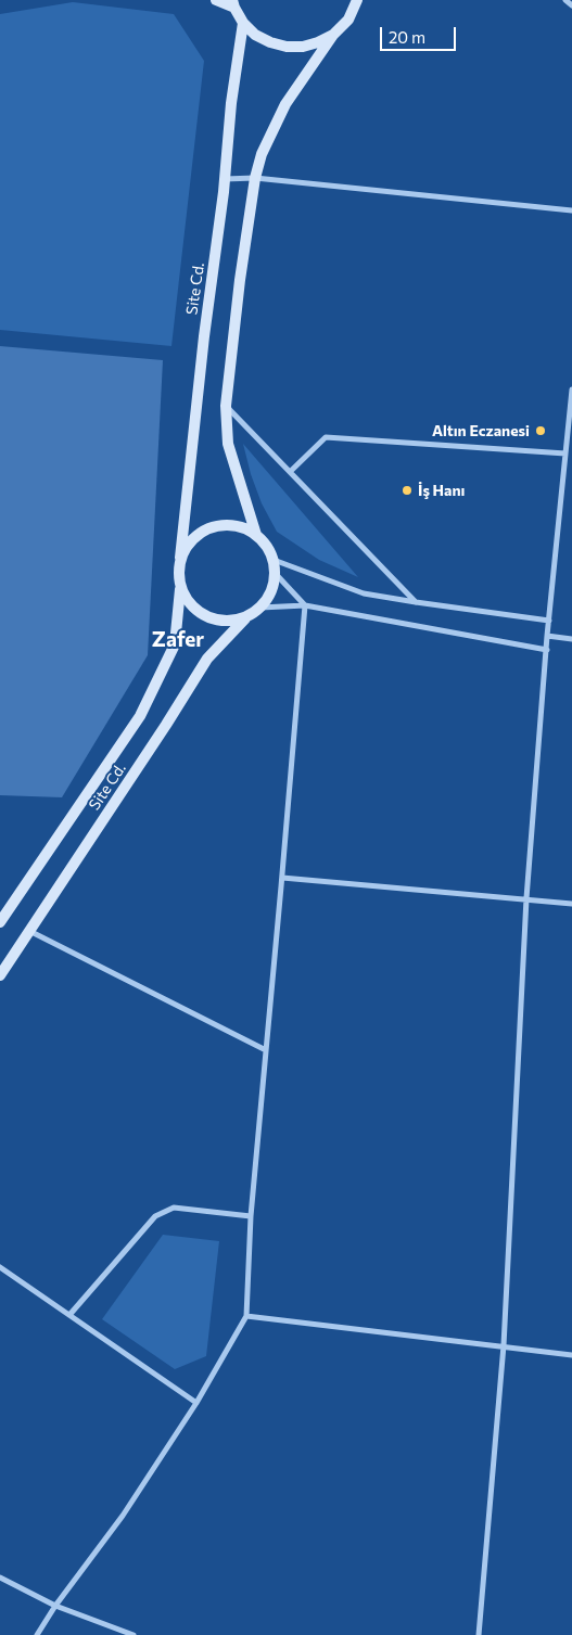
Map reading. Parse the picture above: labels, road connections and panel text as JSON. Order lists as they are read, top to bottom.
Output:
{
  "streets": {
    "main road": ["Site Cd."]
  },
  "districts": ["Zafer"],
  "places": ["Altın Eczanesi", "İş Hanı"],
  "scale_bar": "20 m"
}
